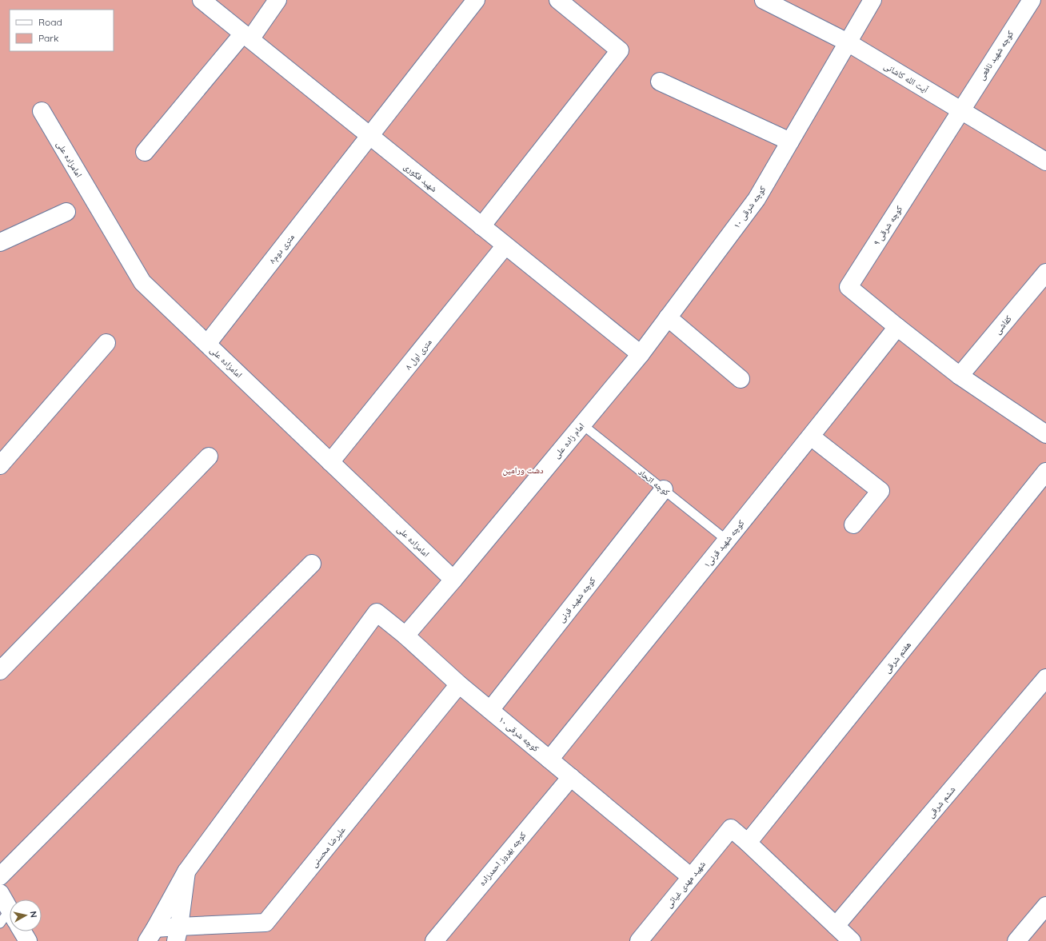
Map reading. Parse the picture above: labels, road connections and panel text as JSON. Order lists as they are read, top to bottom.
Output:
{
  "streets": {
    "street": [
      "کوچه شهید نافعی",
      "آیت الله کاشانی",
      "امامزاده علی",
      "شهید فکوری",
      "کوچه شرقی ۱۰",
      "کوچه شرقی ۹",
      "متری دوم۸",
      "کفاشی",
      "۸ متری اول",
      "امام زاده علی",
      "کوچه شهید قرنی۱",
      "کوچه شهید قرنی",
      "هفتم شرقی",
      "ششم شرقی",
      "علیرضا محسنی",
      "کوچه بهروز احمدزاده",
      "شهید مهدی غیاثی"
    ],
    "lane": ["کوچه اتحاد"]
  },
  "crossings": [
    ["کوچه شهید نافعی", "آیت الله کاشانی"],
    ["کوچه شهید نافعی", "کوچه شرقی ۹"],
    ["آیت الله کاشانی", "کوچه شرقی ۱۰"],
    ["آیت الله کاشانی", "کوچه شرقی ۹"],
    ["امامزاده علی", "متری دوم۸"],
    ["امامزاده علی", "۸ متری اول"],
    ["امامزاده علی", "امام زاده علی"],
    ["شهید فکوری", "کوچه شرقی ۱۰"],
    ["شهید فکوری", "متری دوم۸"],
    ["شهید فکوری", "۸ متری اول"],
    ["شهید فکوری", "امام زاده علی"],
    ["کوچه شرقی ۱۰", "امام زاده علی"],
    ["کوچه شرقی ۱۰", "کوچه شهید قرنی۱"],
    ["کوچه شرقی ۱۰", "کوچه شهید قرنی"],
    ["کوچه شرقی ۱۰", "علیرضا محسنی"],
    ["کوچه شرقی ۱۰", "کوچه بهروز احمدزاده"],
    ["کوچه شرقی ۱۰", "شهید مهدی غیاثی"],
    ["کوچه شرقی ۹", "کوچه شهید قرنی۱"],
    ["امام زاده علی", "کوچه اتحاد"],
    ["کوچه اتحاد", "کوچه شهید قرنی۱"],
    ["کوچه اتحاد", "کوچه شهید قرنی"],
    ["هفتم شرقی", "شهید مهدی غیاثی"]
  ],
  "parks": ["دشت ورامین"],
  "legend": ["Road", "Park"],
  "north": "right"
}
